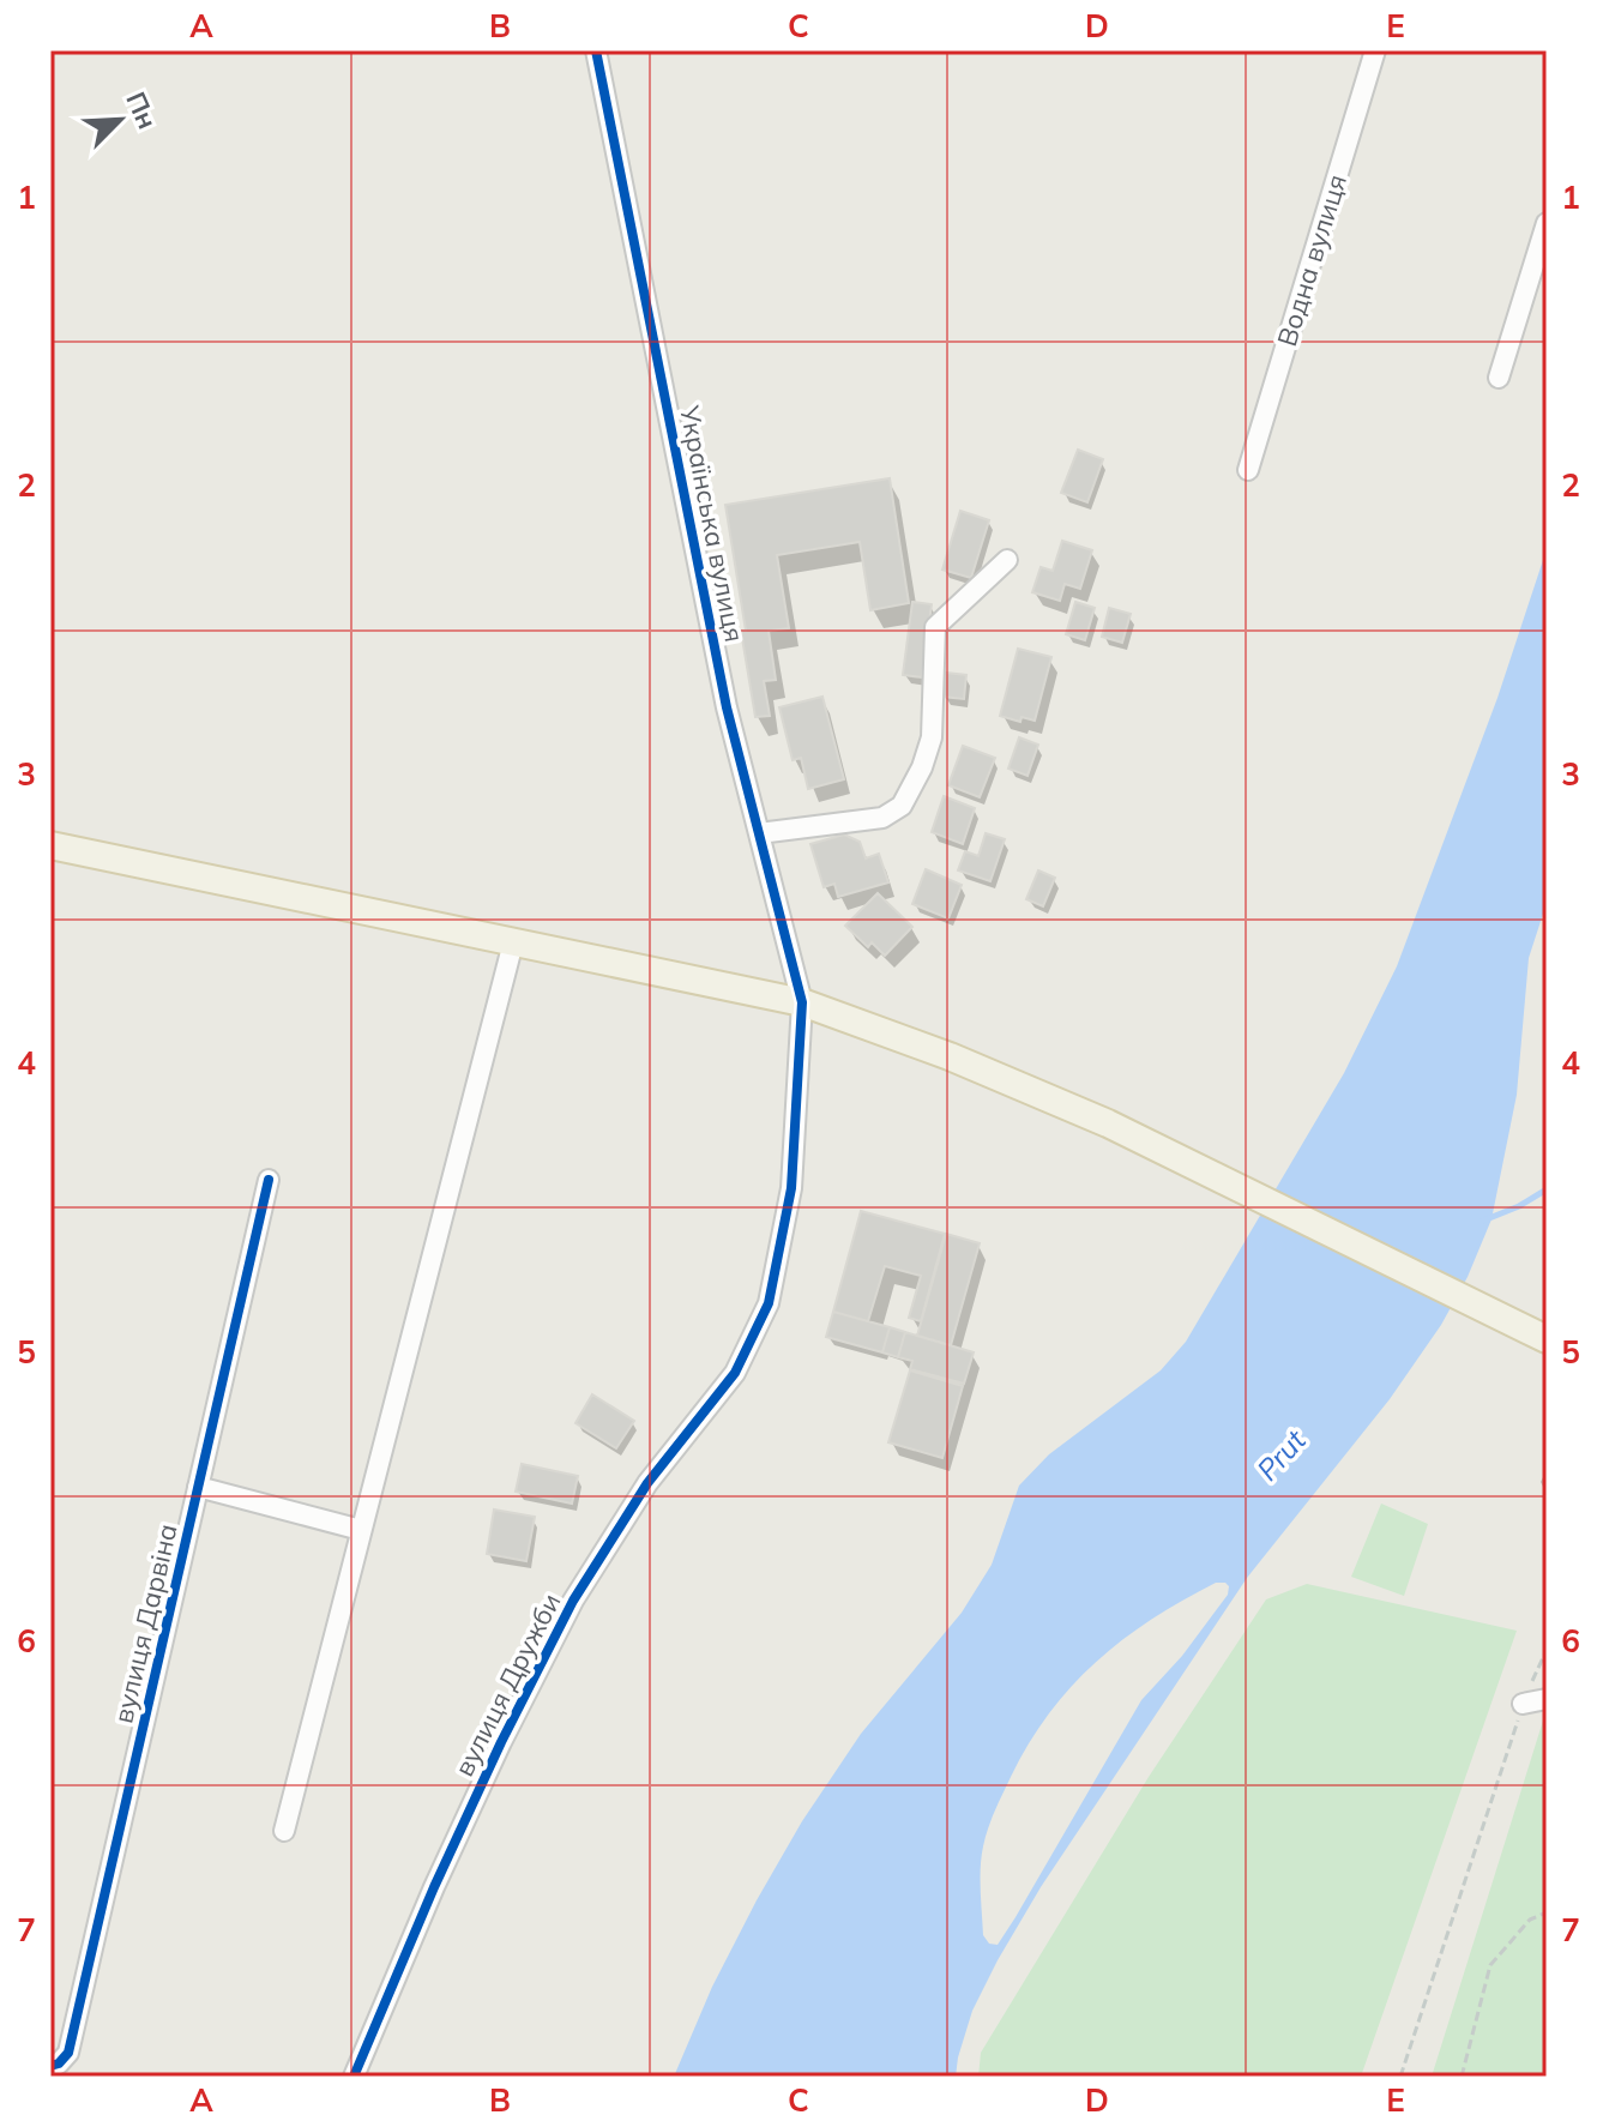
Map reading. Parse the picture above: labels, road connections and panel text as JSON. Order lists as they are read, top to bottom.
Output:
{
  "streets": {
    "street": [
      "Водна вулиця",
      "Українська вулиця",
      "вулиця Дарвіна",
      "вулиця Дружби"
    ]
  },
  "crossings": [
    ["Українська вулиця", "вулиця Дружби"]
  ],
  "water": ["Prut"],
  "north": "top right",
  "grid": {
    "columns": [
      "A",
      "B",
      "C",
      "D",
      "E"
    ],
    "rows": [
      "1",
      "2",
      "3",
      "4",
      "5",
      "6",
      "7"
    ]
  }
}
